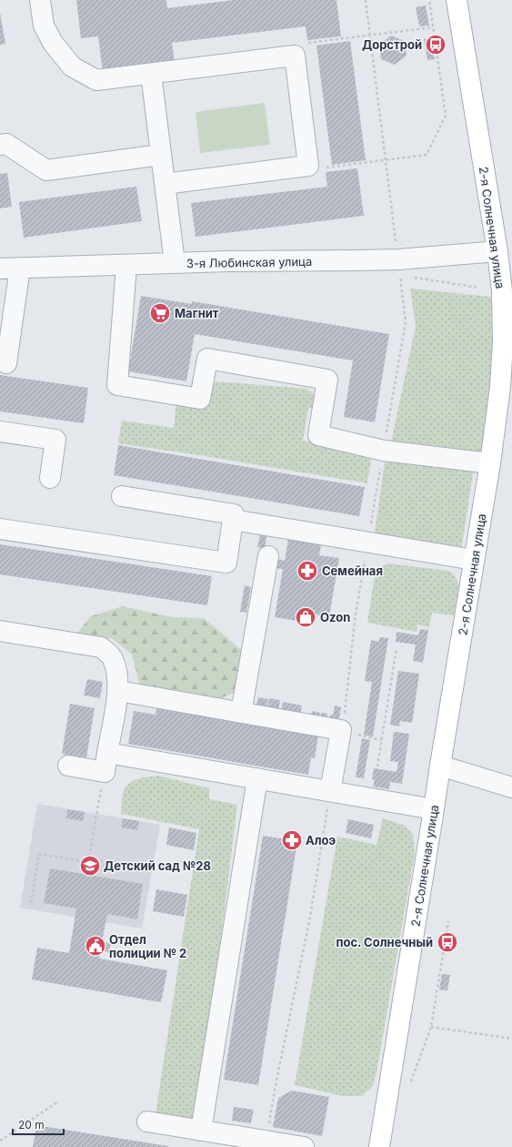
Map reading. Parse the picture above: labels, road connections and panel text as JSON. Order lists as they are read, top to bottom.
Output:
{
  "streets": {
    "main road": ["2-я Солнечная улица"],
    "street": ["3-я Любинская улица"]
  },
  "crossings": [
    ["2-я Солнечная улица", "3-я Любинская улица"]
  ],
  "places": {
    "bus stop": ["Дорстрой", "пос. Солнечный"],
    "supermarket": ["Магнит"],
    "pharmacy": ["Семейная", "Алоэ"],
    "shop": ["Ozon"],
    "school or university": ["Детский сад №28"],
    "public building": ["Отдел полиции № 2"]
  },
  "scale_bar": "20 m"
}
